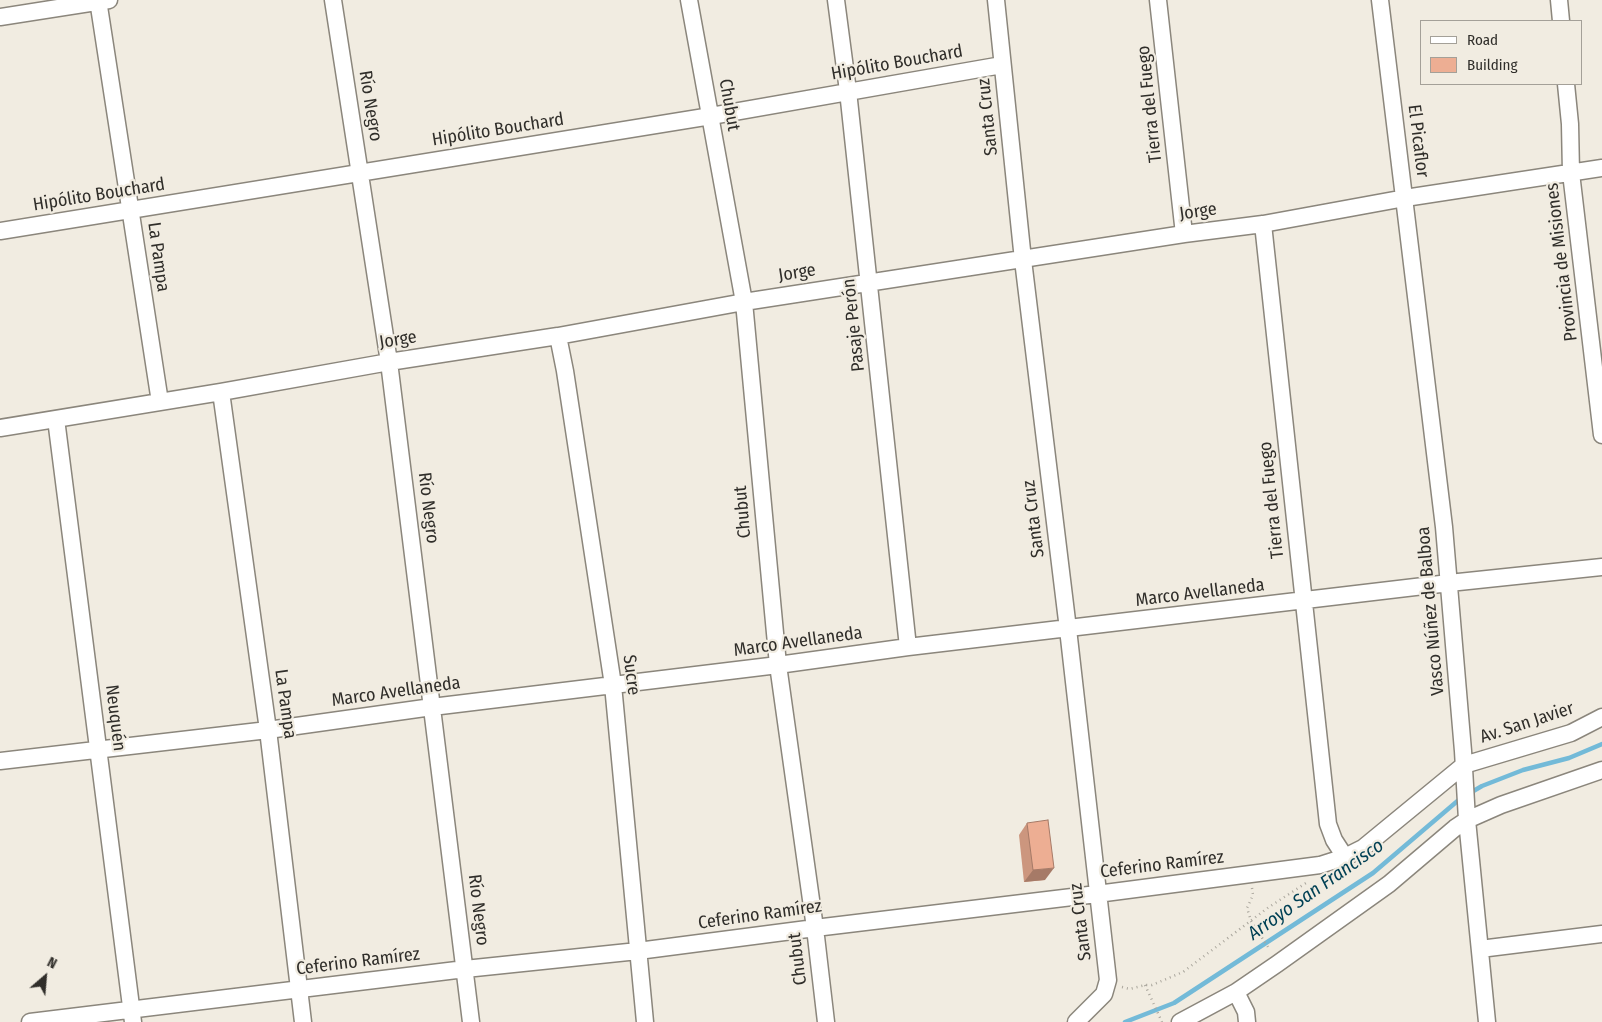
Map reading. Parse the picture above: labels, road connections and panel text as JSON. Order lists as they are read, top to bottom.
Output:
{
  "streets": {
    "street": [
      "Hipólito Bouchard",
      "Tierra del Fuego",
      "Chubut",
      "Río Negro",
      "Santa Cruz",
      "El Picaflor",
      "Jorge",
      "La Pampa",
      "Provincia de Misiones",
      "Pasaje Perón",
      "Marco Avellaneda",
      "Vasco Núñez de Balboa",
      "Sucre",
      "Neuquén",
      "Av. San Javier",
      "Ceferino Ramírez"
    ]
  },
  "crossings": [
    ["Hipólito Bouchard", "Chubut"],
    ["Hipólito Bouchard", "Río Negro"],
    ["Hipólito Bouchard", "Santa Cruz"],
    ["Hipólito Bouchard", "La Pampa"],
    ["Hipólito Bouchard", "Pasaje Perón"],
    ["Tierra del Fuego", "Jorge"],
    ["Tierra del Fuego", "Marco Avellaneda"],
    ["Tierra del Fuego", "Ceferino Ramírez"],
    ["Chubut", "Jorge"],
    ["Chubut", "Marco Avellaneda"],
    ["Chubut", "Ceferino Ramírez"],
    ["Río Negro", "Jorge"],
    ["Río Negro", "Marco Avellaneda"],
    ["Río Negro", "Ceferino Ramírez"],
    ["Santa Cruz", "Jorge"],
    ["Santa Cruz", "Marco Avellaneda"],
    ["Santa Cruz", "Ceferino Ramírez"],
    ["El Picaflor", "Jorge"],
    ["El Picaflor", "Vasco Núñez de Balboa"],
    ["Jorge", "La Pampa"],
    ["Jorge", "Provincia de Misiones"],
    ["Jorge", "Pasaje Perón"],
    ["Jorge", "Vasco Núñez de Balboa"],
    ["Jorge", "Sucre"],
    ["Jorge", "Neuquén"],
    ["La Pampa", "Marco Avellaneda"],
    ["La Pampa", "Ceferino Ramírez"],
    ["Pasaje Perón", "Marco Avellaneda"],
    ["Marco Avellaneda", "Vasco Núñez de Balboa"],
    ["Marco Avellaneda", "Sucre"],
    ["Marco Avellaneda", "Neuquén"],
    ["Vasco Núñez de Balboa", "Av. San Javier"],
    ["Vasco Núñez de Balboa", "Ceferino Ramírez"],
    ["Sucre", "Ceferino Ramírez"],
    ["Neuquén", "Ceferino Ramírez"],
    ["Av. San Javier", "Ceferino Ramírez"]
  ],
  "water": ["Arroyo San Francisco"],
  "legend": ["Road", "Building"],
  "north": "top right"
}
